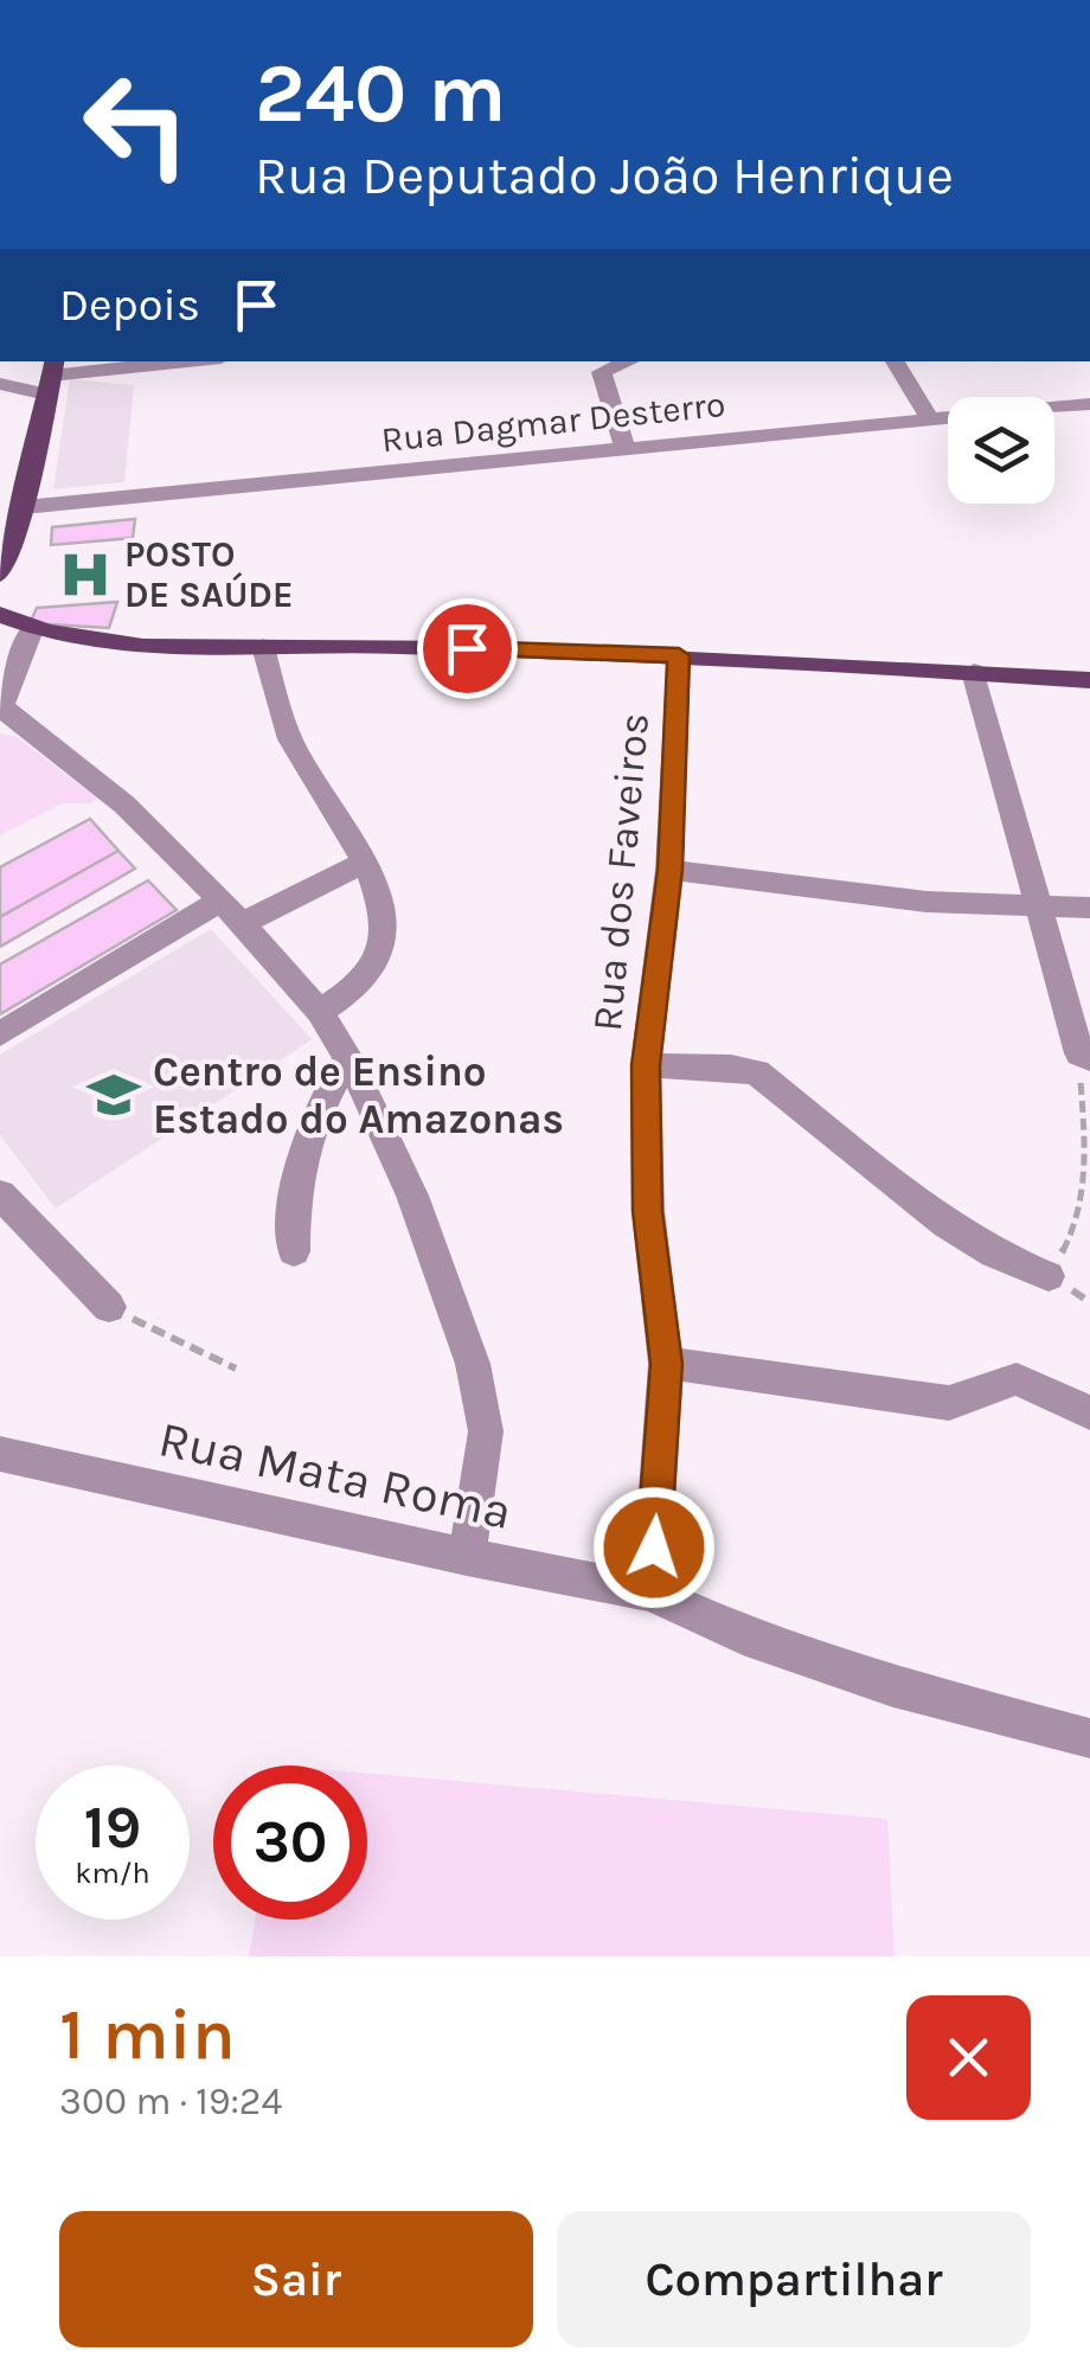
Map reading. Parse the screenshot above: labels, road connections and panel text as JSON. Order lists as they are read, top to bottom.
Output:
{
  "streets": {
    "street": ["Rua Dagmar Desterro", "Rua dos Faveiros", "Rua Mata Roma"]
  },
  "crossings": [
    ["Rua dos Faveiros", "Rua Mata Roma"]
  ],
  "places": {
    "hospital": ["POSTO DE SAÚDE"],
    "school or university": ["Centro de Ensino Estado do Amazonas"]
  },
  "page": {
    "turn": ["240 m", "Rua Deputado João Henrique"],
    "then": "Depois",
    "speed": "19 km/h",
    "limit": "30",
    "heading": ["1 min", "300 m · 19:24"],
    "buttons": ["Sair", "Compartilhar"]
  }
}
